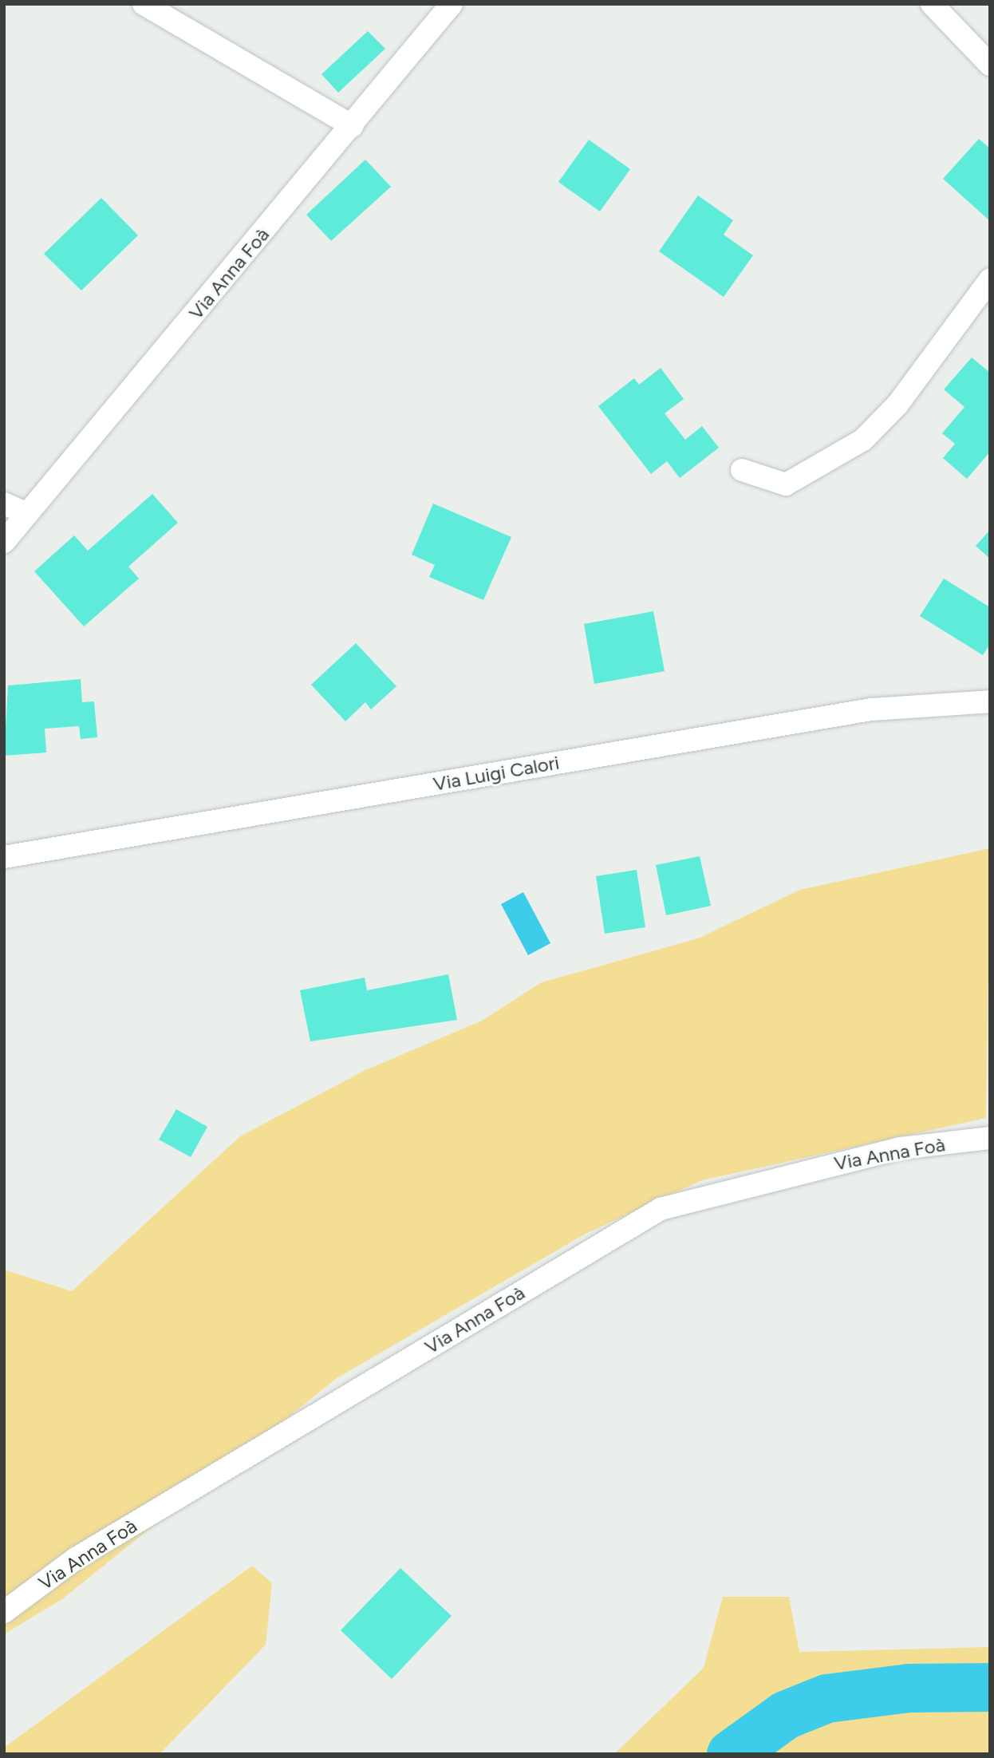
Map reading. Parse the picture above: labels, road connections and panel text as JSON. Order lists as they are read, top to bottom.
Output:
{
  "streets": {
    "street": ["Via Anna Foà", "Via Luigi Calori"]
  }
}
